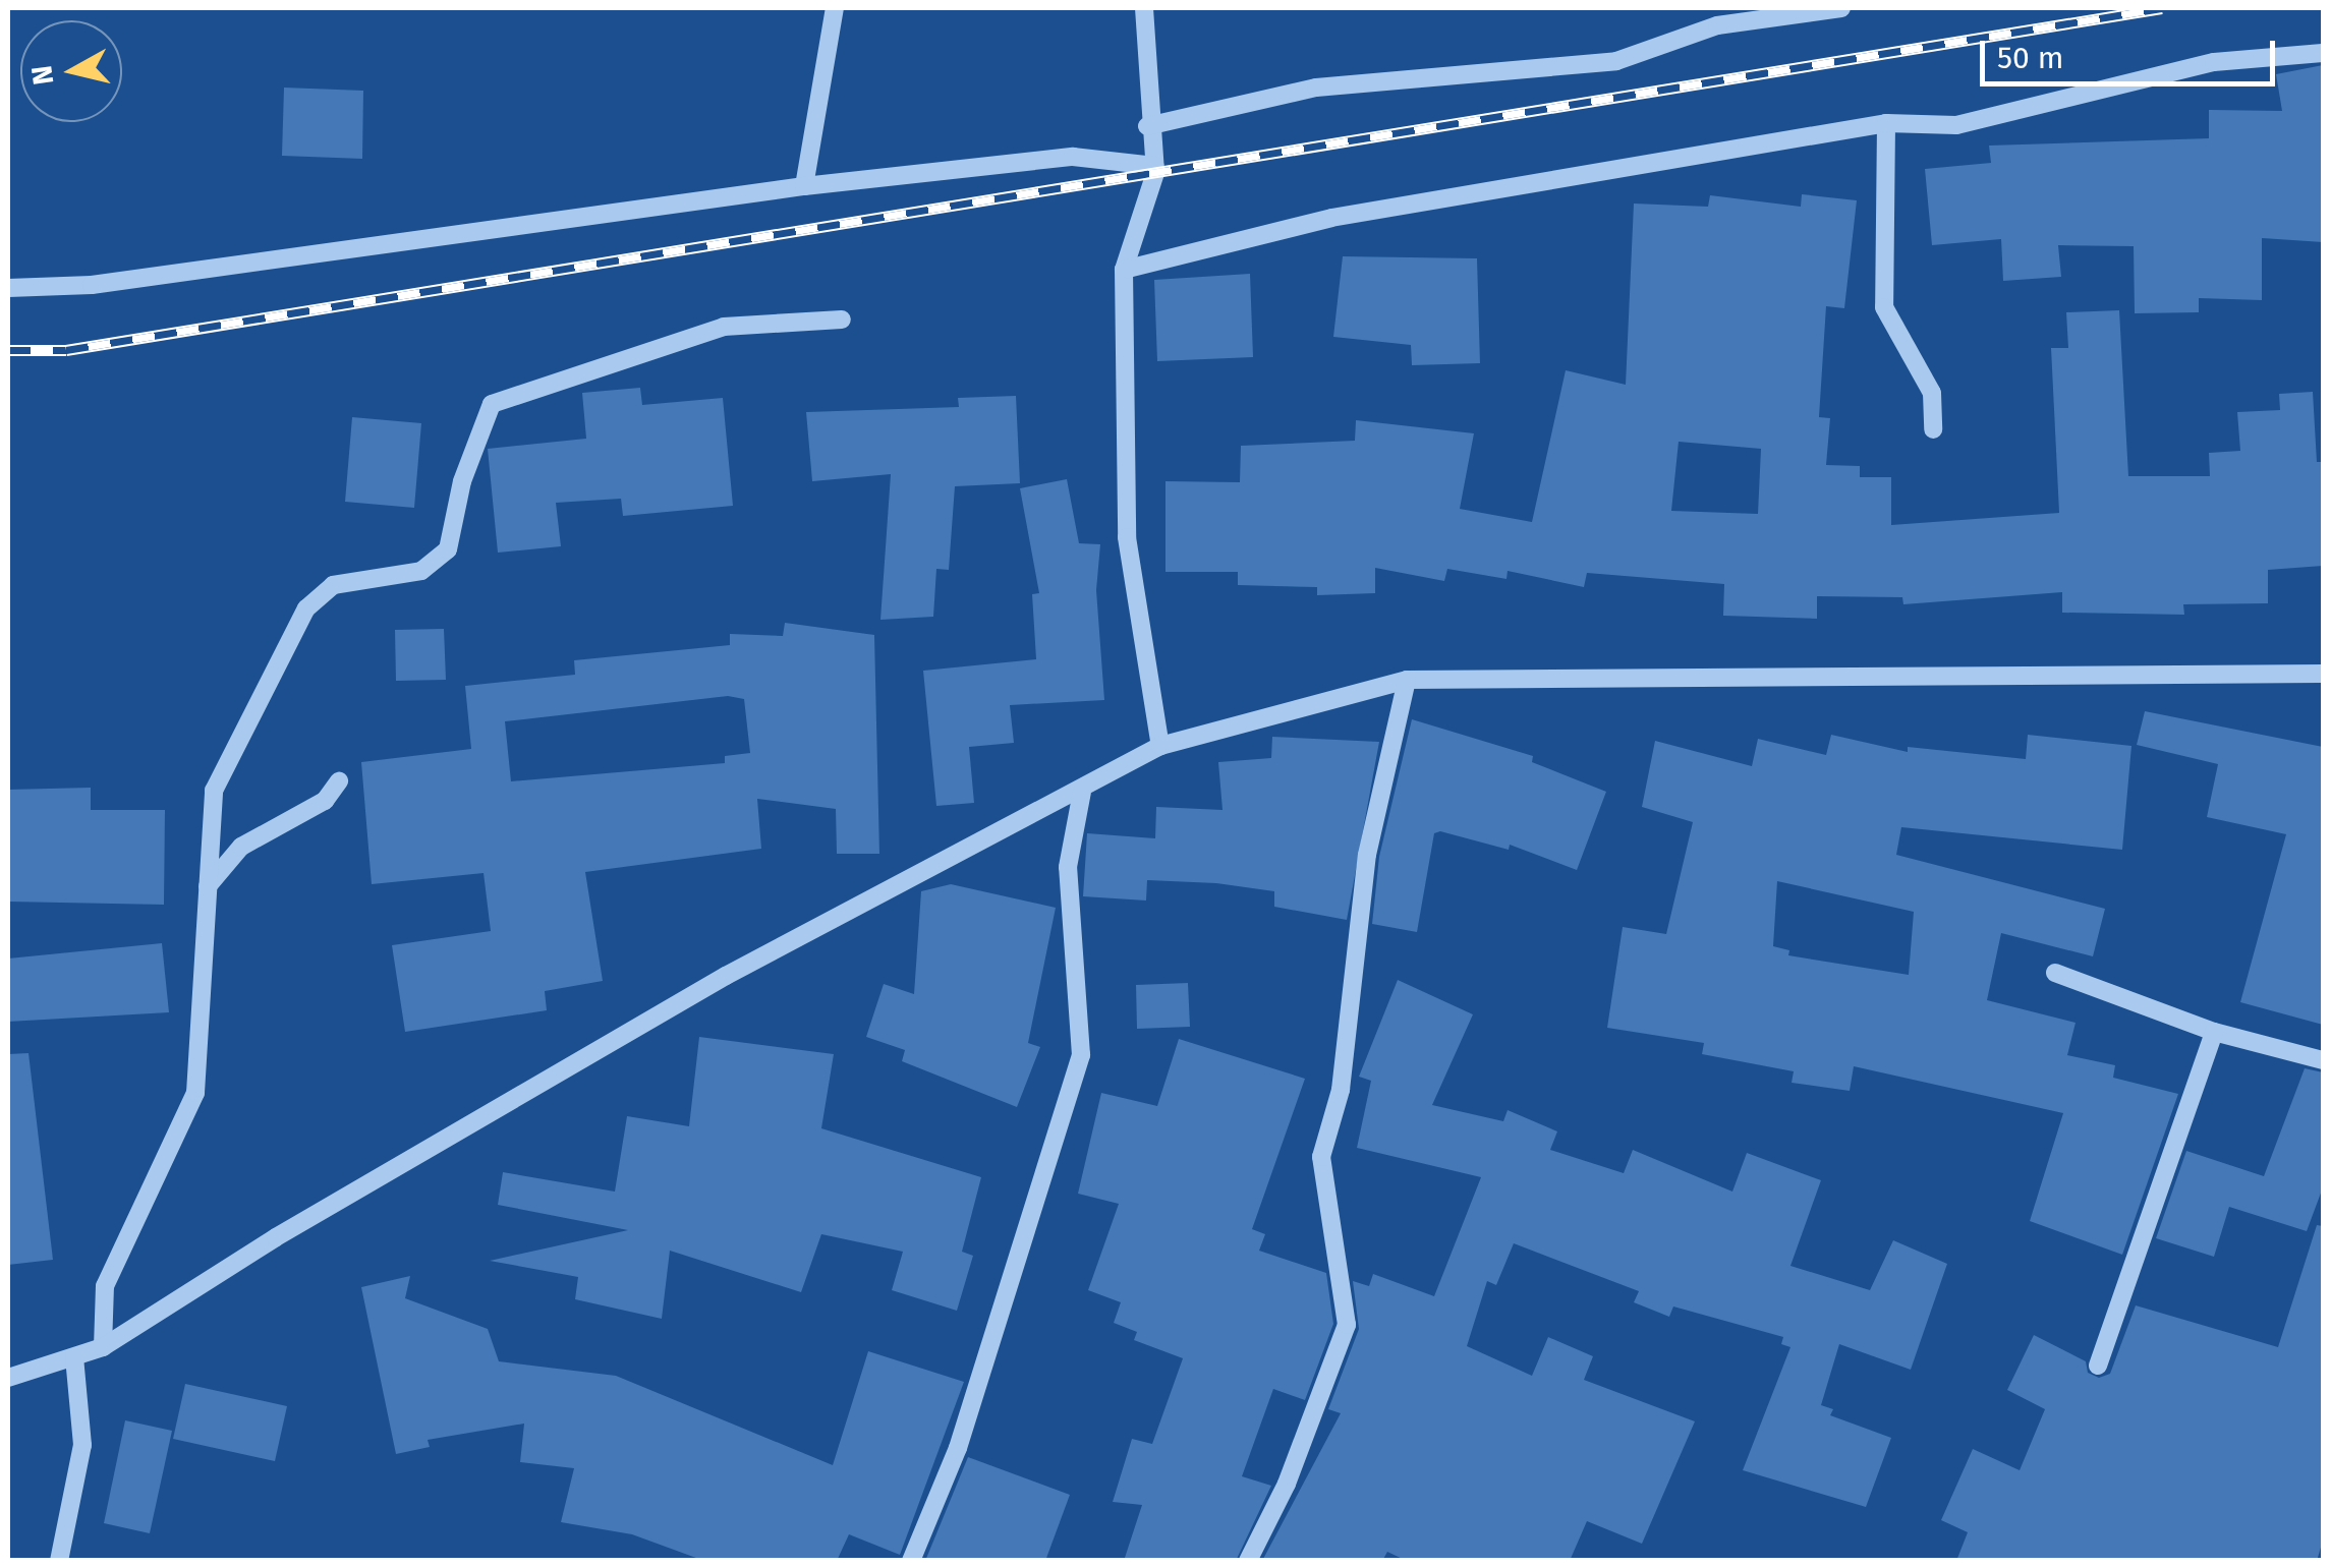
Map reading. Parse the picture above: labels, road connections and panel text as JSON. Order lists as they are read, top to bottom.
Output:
{
  "scale_bar": "50 m",
  "north": "left"
}
